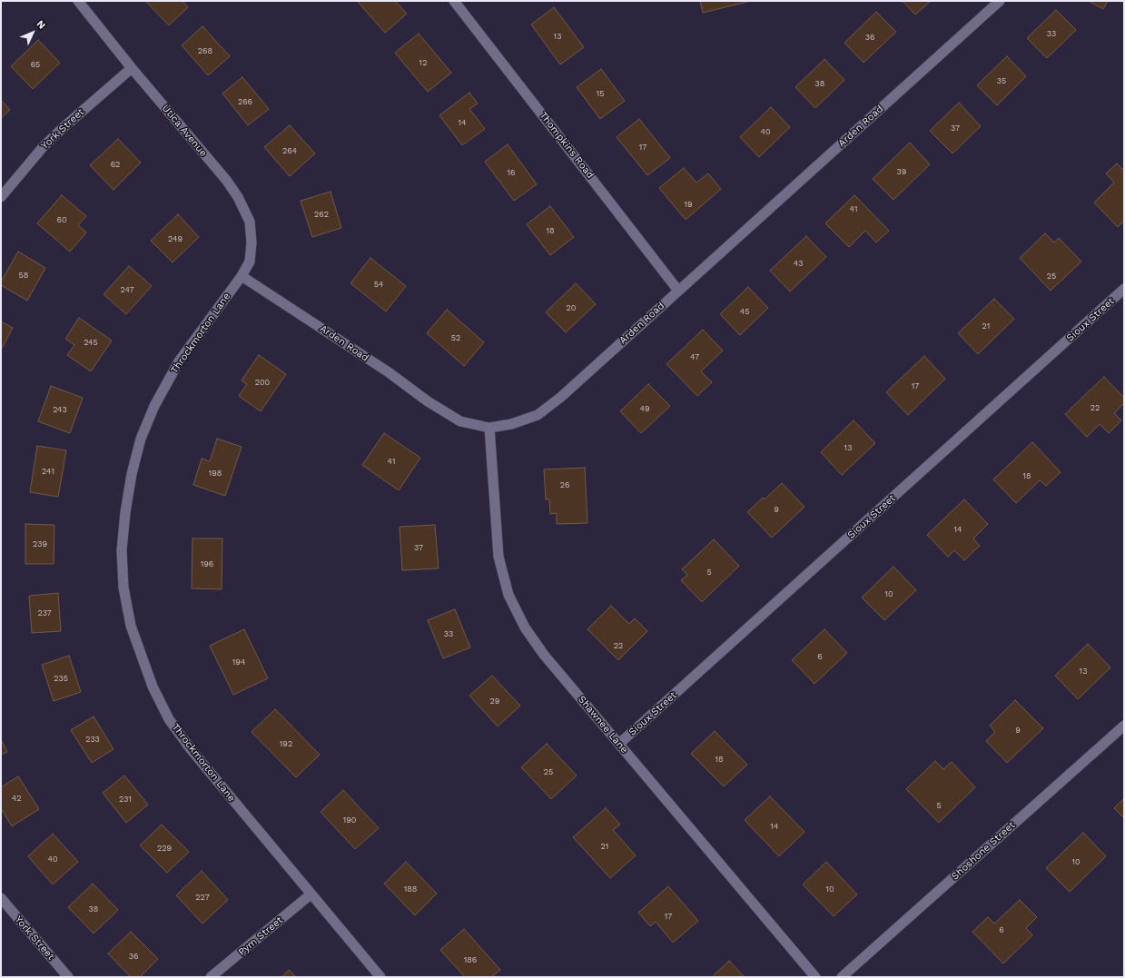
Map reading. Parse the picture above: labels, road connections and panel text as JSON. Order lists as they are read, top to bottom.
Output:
{
  "streets": {
    "street": [
      "Arden Road",
      "York Street",
      "Utica Avenue",
      "Thompkins Road",
      "Sioux Street",
      "Throckmorton Lane",
      "Shawnee Lane",
      "Shoshone Street",
      "Pym Street"
    ]
  },
  "crossings": [
    ["Arden Road", "Utica Avenue"],
    ["Arden Road", "Thompkins Road"],
    ["Arden Road", "Throckmorton Lane"],
    ["Arden Road", "Shawnee Lane"],
    ["York Street", "Utica Avenue"],
    ["Utica Avenue", "Throckmorton Lane"],
    ["Sioux Street", "Shawnee Lane"],
    ["Throckmorton Lane", "Pym Street"]
  ],
  "house_numbers": [
    "33",
    "13",
    "36",
    "268",
    "12",
    "65",
    "35",
    "38",
    "15",
    "266",
    "14",
    "37",
    "40",
    "17",
    "264",
    "62",
    "39",
    "16",
    "19",
    "41",
    "262",
    "60",
    "18",
    "249",
    "43",
    "58",
    "25",
    "54",
    "247",
    "20",
    "45",
    "21",
    "52",
    "245",
    "47",
    "200",
    "17",
    "22",
    "49",
    "243",
    "13",
    "41",
    "241",
    "198",
    "18",
    "26",
    "9",
    "14",
    "239",
    "37",
    "196",
    "5",
    "10",
    "237",
    "33",
    "22",
    "6",
    "194",
    "13",
    "235",
    "29",
    "9",
    "233",
    "192",
    "18",
    "25",
    "42",
    "231",
    "5",
    "190",
    "14",
    "21",
    "229",
    "40",
    "10",
    "188",
    "10",
    "227",
    "38",
    "17",
    "6",
    "36",
    "186"
  ],
  "north": "top right"
}
